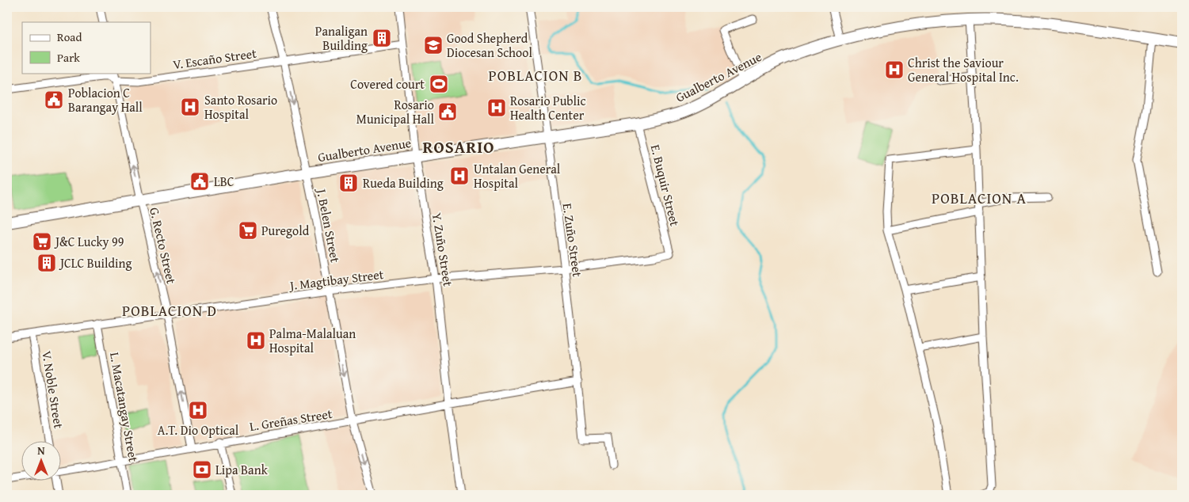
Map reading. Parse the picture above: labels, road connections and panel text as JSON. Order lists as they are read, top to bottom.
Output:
{
  "streets": {
    "main road": ["Gualberto Avenue"],
    "street": [
      "V. Escaño Street",
      "E. Buquir Street",
      "J. Belen Street",
      "E. Zuño Street",
      "G. Recto Street",
      "Y. Zuño Street",
      "J. Magtibay Street",
      "V. Noble Street",
      "L. Macatangay Street",
      "L. Greñas Street"
    ]
  },
  "crossings": [
    ["V. Escaño Street", "J. Belen Street"],
    ["V. Escaño Street", "G. Recto Street"],
    ["V. Escaño Street", "Y. Zuño Street"],
    ["Gualberto Avenue", "E. Buquir Street"],
    ["Gualberto Avenue", "J. Belen Street"],
    ["Gualberto Avenue", "E. Zuño Street"],
    ["Gualberto Avenue", "G. Recto Street"],
    ["Gualberto Avenue", "Y. Zuño Street"],
    ["E. Buquir Street", "J. Magtibay Street"],
    ["J. Belen Street", "J. Magtibay Street"],
    ["J. Belen Street", "L. Greñas Street"],
    ["E. Zuño Street", "J. Magtibay Street"],
    ["E. Zuño Street", "L. Greñas Street"],
    ["G. Recto Street", "J. Magtibay Street"],
    ["G. Recto Street", "L. Greñas Street"],
    ["Y. Zuño Street", "J. Magtibay Street"],
    ["Y. Zuño Street", "L. Greñas Street"],
    ["J. Magtibay Street", "V. Noble Street"],
    ["J. Magtibay Street", "L. Macatangay Street"],
    ["L. Macatangay Street", "L. Greñas Street"]
  ],
  "one_way": ["J. Belen Street", "G. Recto Street"],
  "districts": [
    "POBLACION B",
    "ROSARIO",
    "POBLACION A",
    "POBLACION D"
  ],
  "places": {
    "building": ["Panaligan Building", "Rueda Building", "JCLC Building"],
    "school or university": ["Good Shepherd Diocesan School"],
    "hospital": [
      "Christ the Saviour General Hospital Inc.",
      "Santo Rosario Hospital",
      "Rosario Public Health Center",
      "Untalan General Hospital",
      "Palma-Malaluan Hospital",
      "A.T. Dio Optical"
    ],
    "sports": ["Covered court"],
    "public building": ["Poblacion C Barangay Hall", "Rosario Municipal Hall", "LBC"],
    "supermarket": ["Puregold", "J&C Lucky 99"],
    "bank": ["Lipa Bank"]
  },
  "legend": ["Road", "Park"],
  "north": "top"
}
